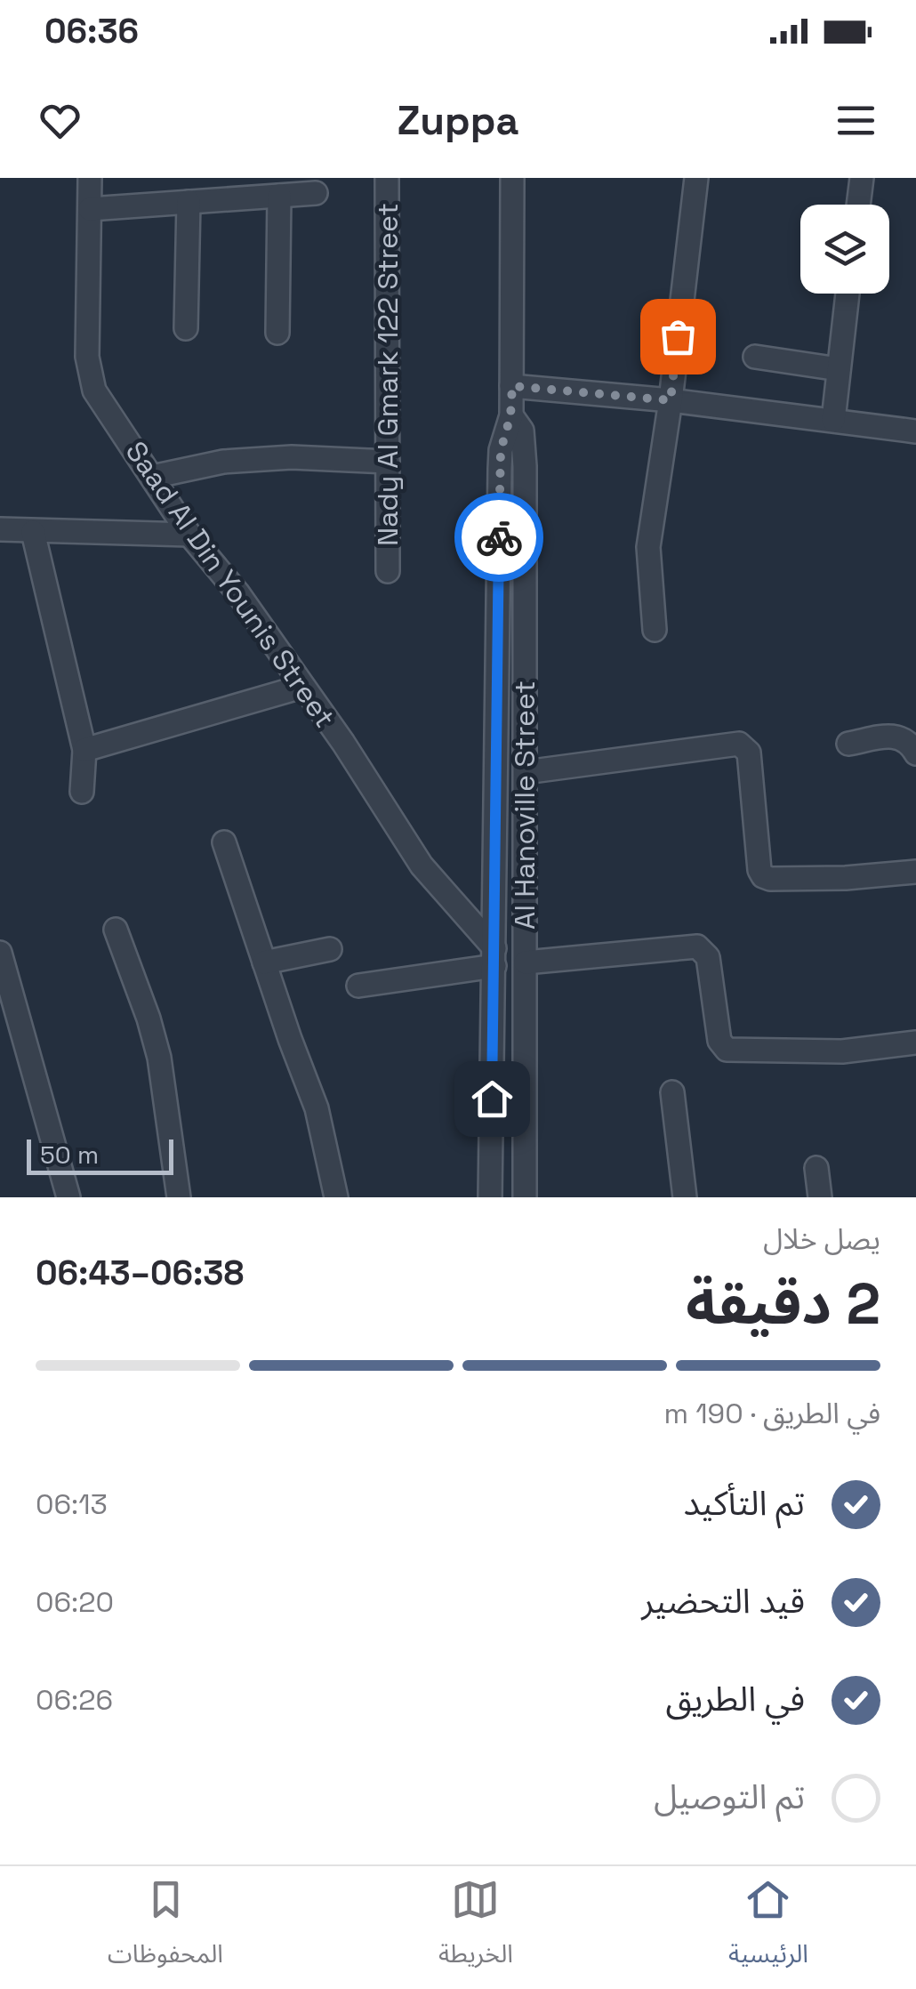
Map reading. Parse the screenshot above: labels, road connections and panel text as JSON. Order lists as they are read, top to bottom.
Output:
{
  "streets": {
    "street": ["Nady Al Gmark 122 Street", "Saad Al Din Younis Street", "Al Hanoville Street"]
  },
  "crossings": [
    ["Saad Al Din Younis Street", "Al Hanoville Street"]
  ],
  "scale_bar": "50 m",
  "page": {
    "status": "06:36",
    "header": "Zuppa",
    "scale": "50 m",
    "heading": ["2 دقيقة", "يصل خلال", "06:38–06:43"],
    "bar": "في الطريق · 190 m",
    "list": [
      ["تم التأكيد", "06:13"],
      ["قيد التحضير", "06:20"],
      ["في الطريق", "06:26"],
      "تم التوصيل"
    ],
    "tabs": ["الرئيسية", "الخريطة", "المحفوظات"]
  }
}
